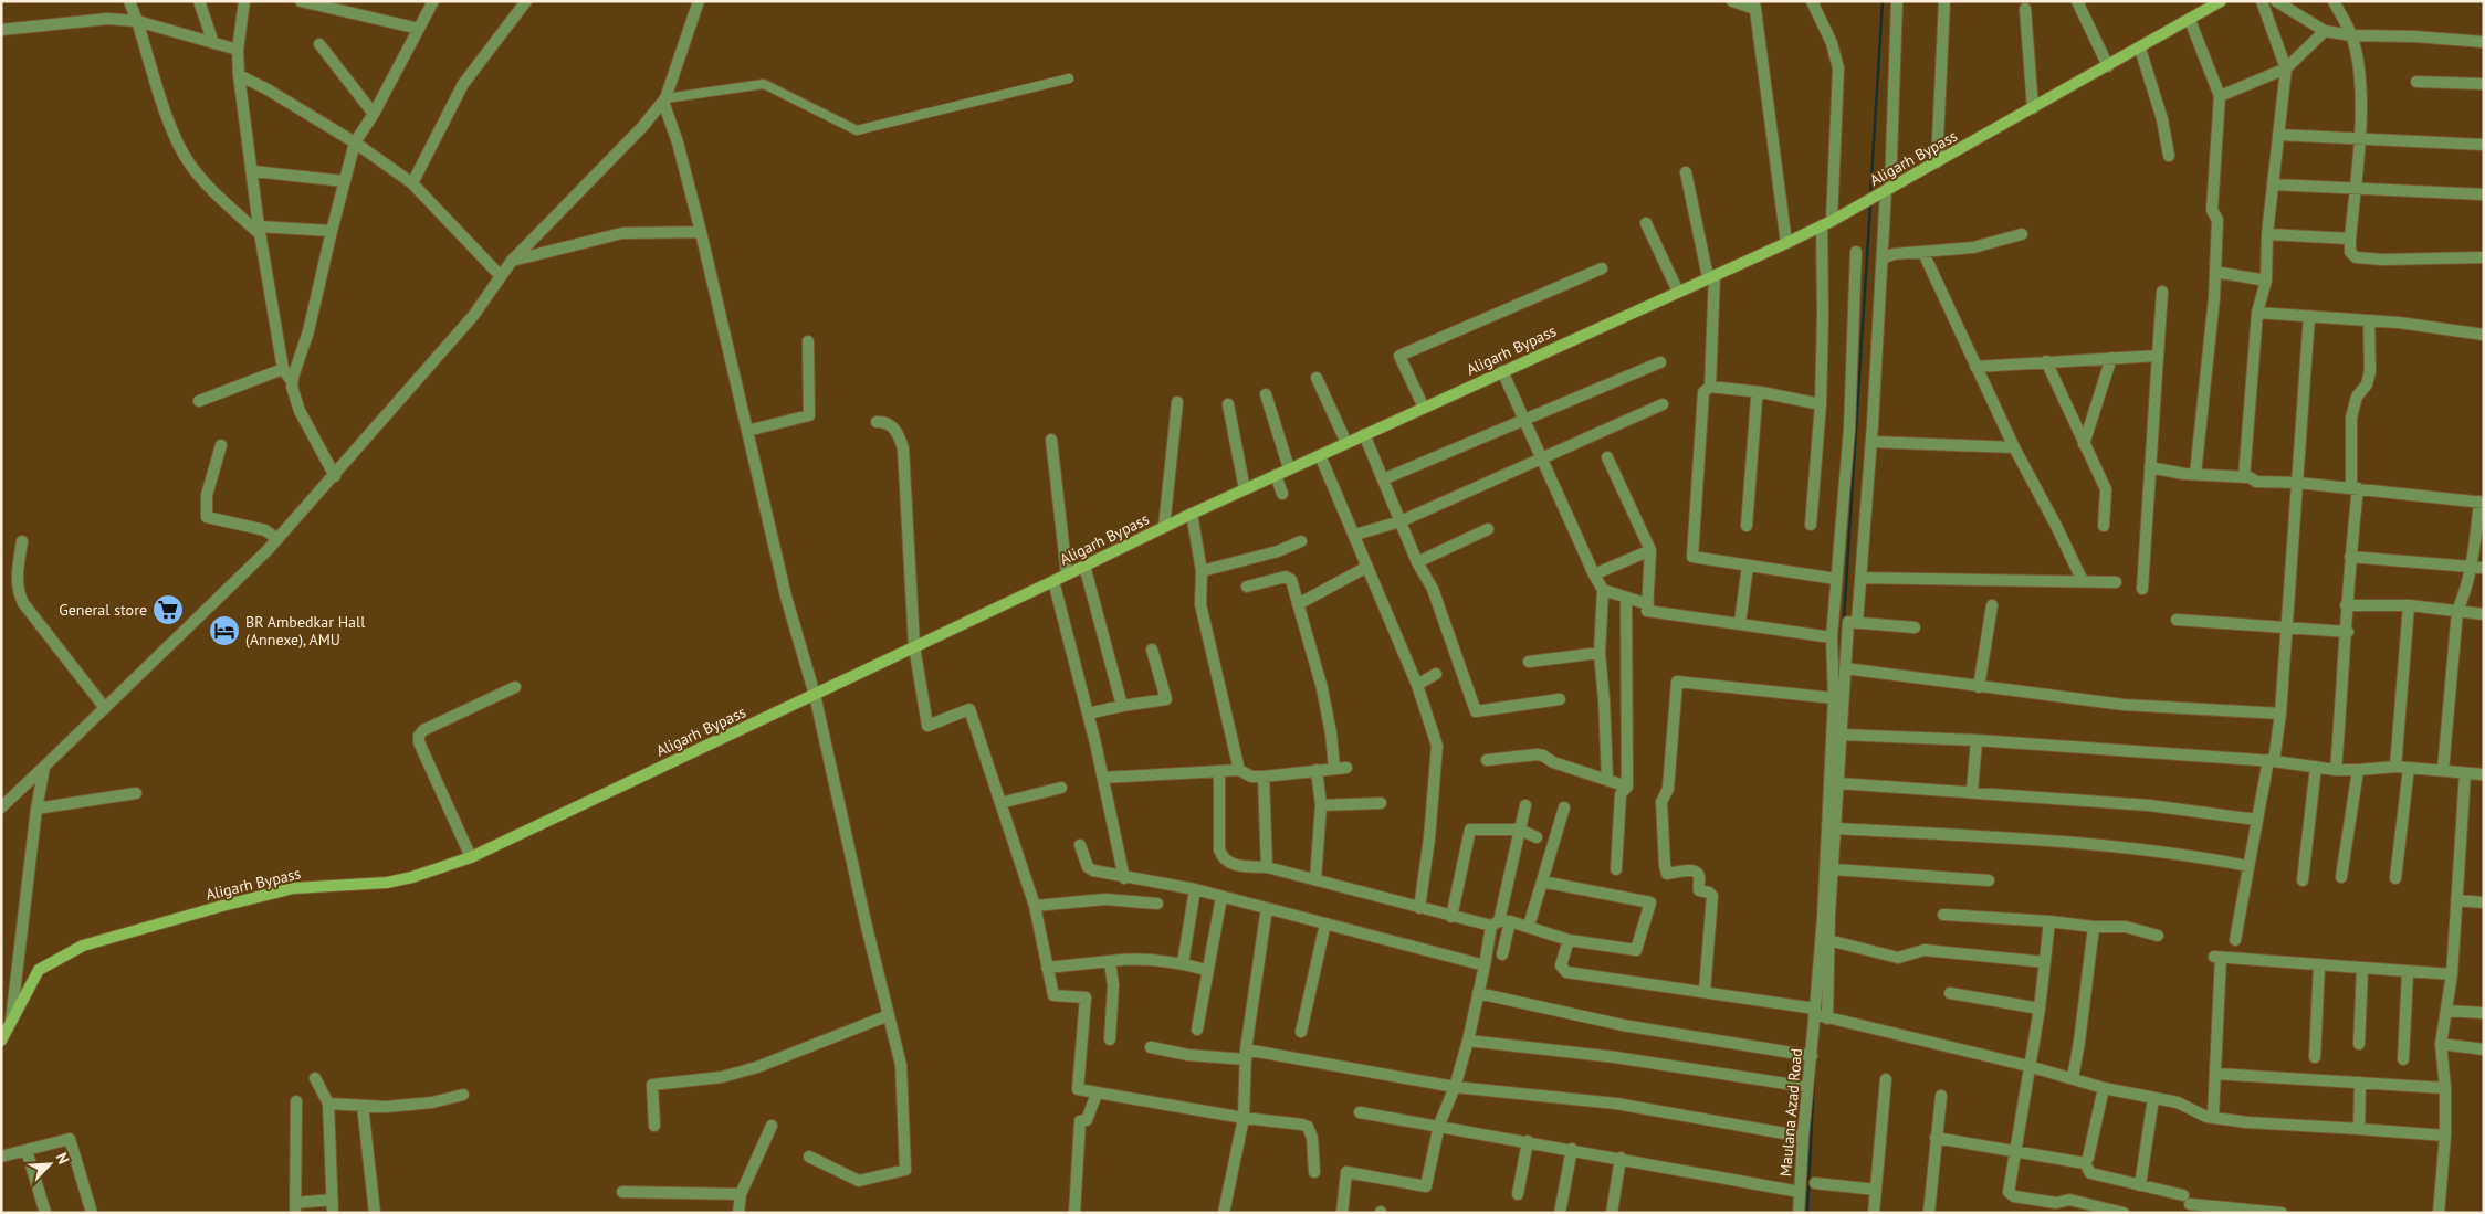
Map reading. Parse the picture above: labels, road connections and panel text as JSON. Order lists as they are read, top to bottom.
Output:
{
  "streets": {
    "main road": ["Aligarh Bypass"],
    "street": ["Maulana Azad Road"]
  },
  "places": {
    "supermarket": ["General store"],
    "hotel": ["BR Ambedkar Hall (Annexe), AMU"]
  },
  "north": "top right"
}
